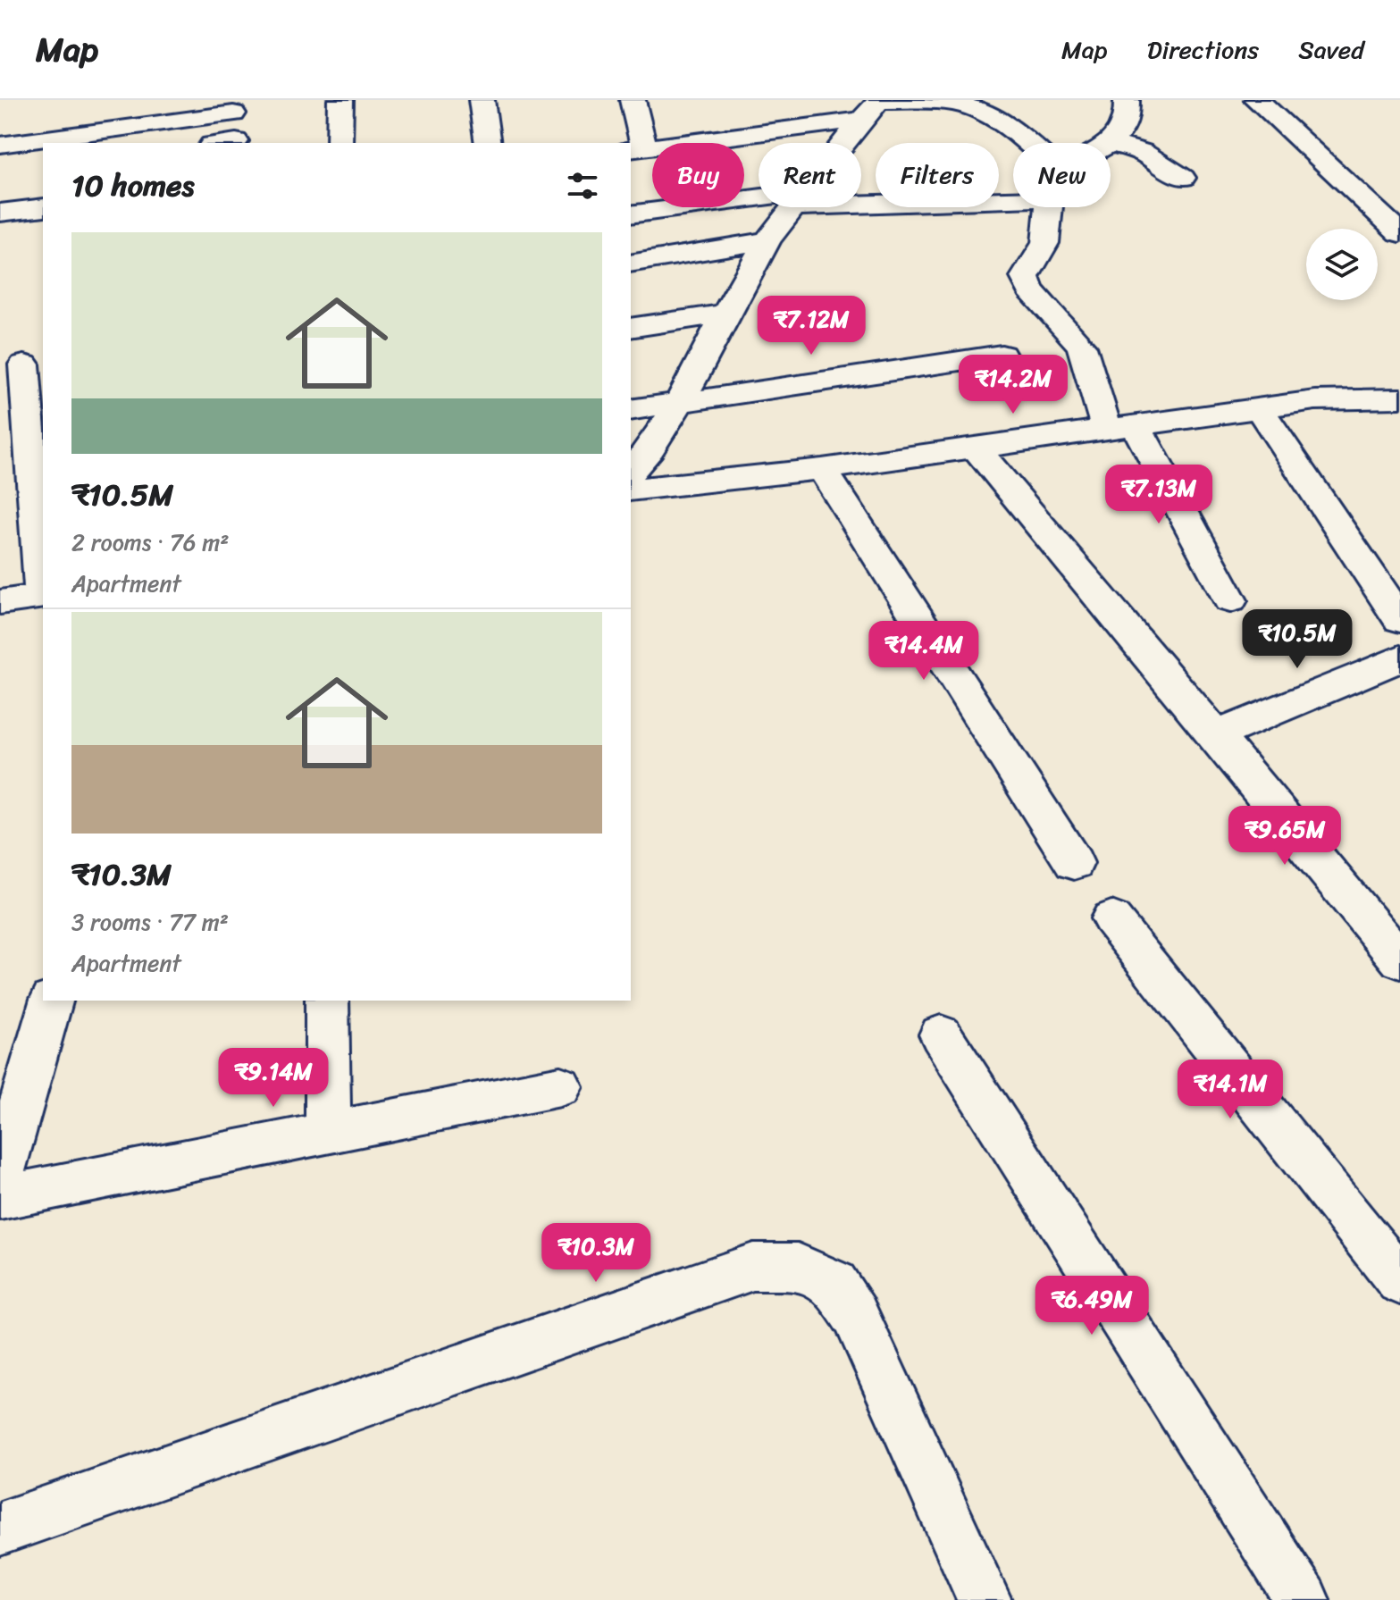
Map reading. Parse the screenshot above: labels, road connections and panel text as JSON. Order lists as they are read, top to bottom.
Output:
{
  "page": {
    "header": "Map",
    "nav": ["Map", "Directions", "Saved"],
    "chip": [
      "Buy",
      "Rent",
      "Filters",
      "New"
    ],
    "heading": "10 homes",
    "list": [
      {
        "name": "₹10.5M",
        "note": "2 rooms · 76 m² · Apartment"
      },
      {
        "name": "₹10.3M",
        "note": "3 rooms · 77 m² · Apartment"
      }
    ],
    "price": [
      "₹7.12M",
      "₹14.2M",
      "₹7.13M",
      "₹10.5M",
      "₹14.4M",
      "₹9.65M",
      "₹9.14M",
      "₹14.1M",
      "₹10.3M",
      "₹6.49M"
    ]
  }
}
